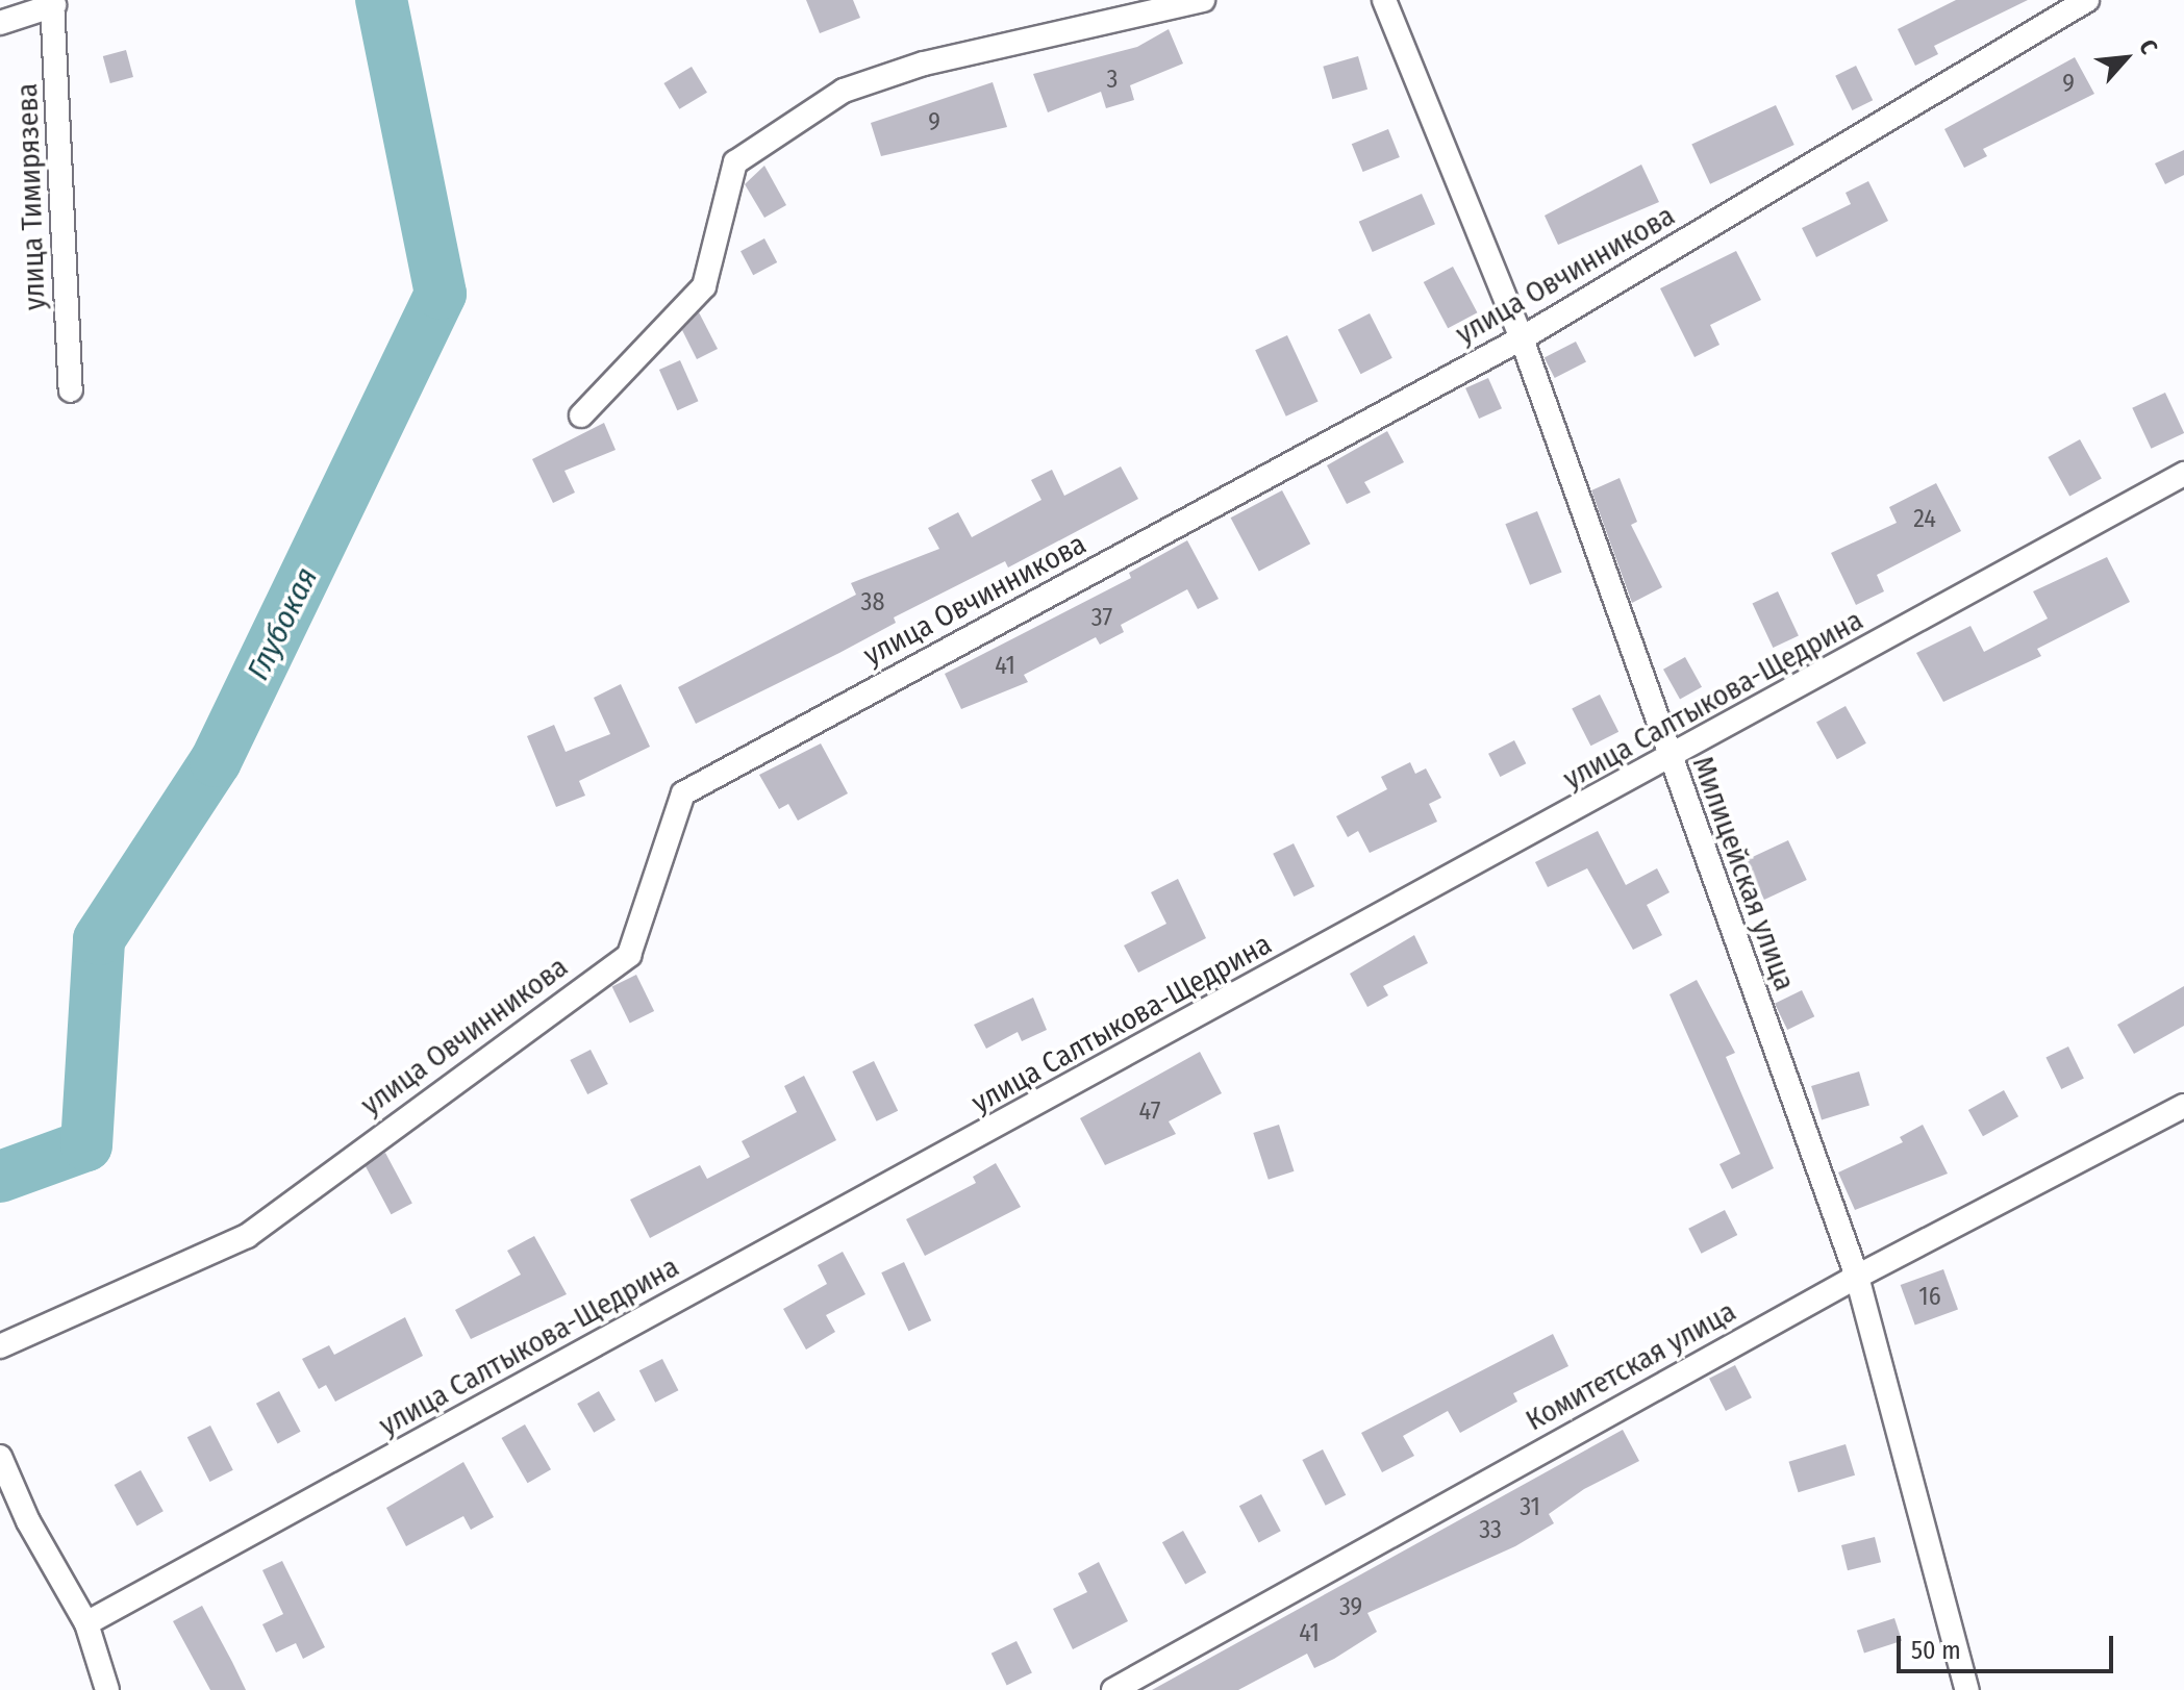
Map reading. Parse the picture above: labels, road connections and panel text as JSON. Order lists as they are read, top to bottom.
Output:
{
  "streets": {
    "street": [
      "улица Тимирязева",
      "улица Овчинникова",
      "улица Салтыкова-Щедрина",
      "Милицейская улица",
      "Комитетская улица"
    ]
  },
  "crossings": [
    ["улица Овчинникова", "Милицейская улица"],
    ["улица Салтыкова-Щедрина", "Милицейская улица"],
    ["Милицейская улица", "Комитетская улица"]
  ],
  "water": ["Глубокая"],
  "house_numbers": [
    "3",
    "9",
    "9",
    "24",
    "38",
    "37",
    "41",
    "47",
    "16",
    "31",
    "33",
    "39",
    "41"
  ],
  "scale_bar": "50 m",
  "north": "top right"
}
